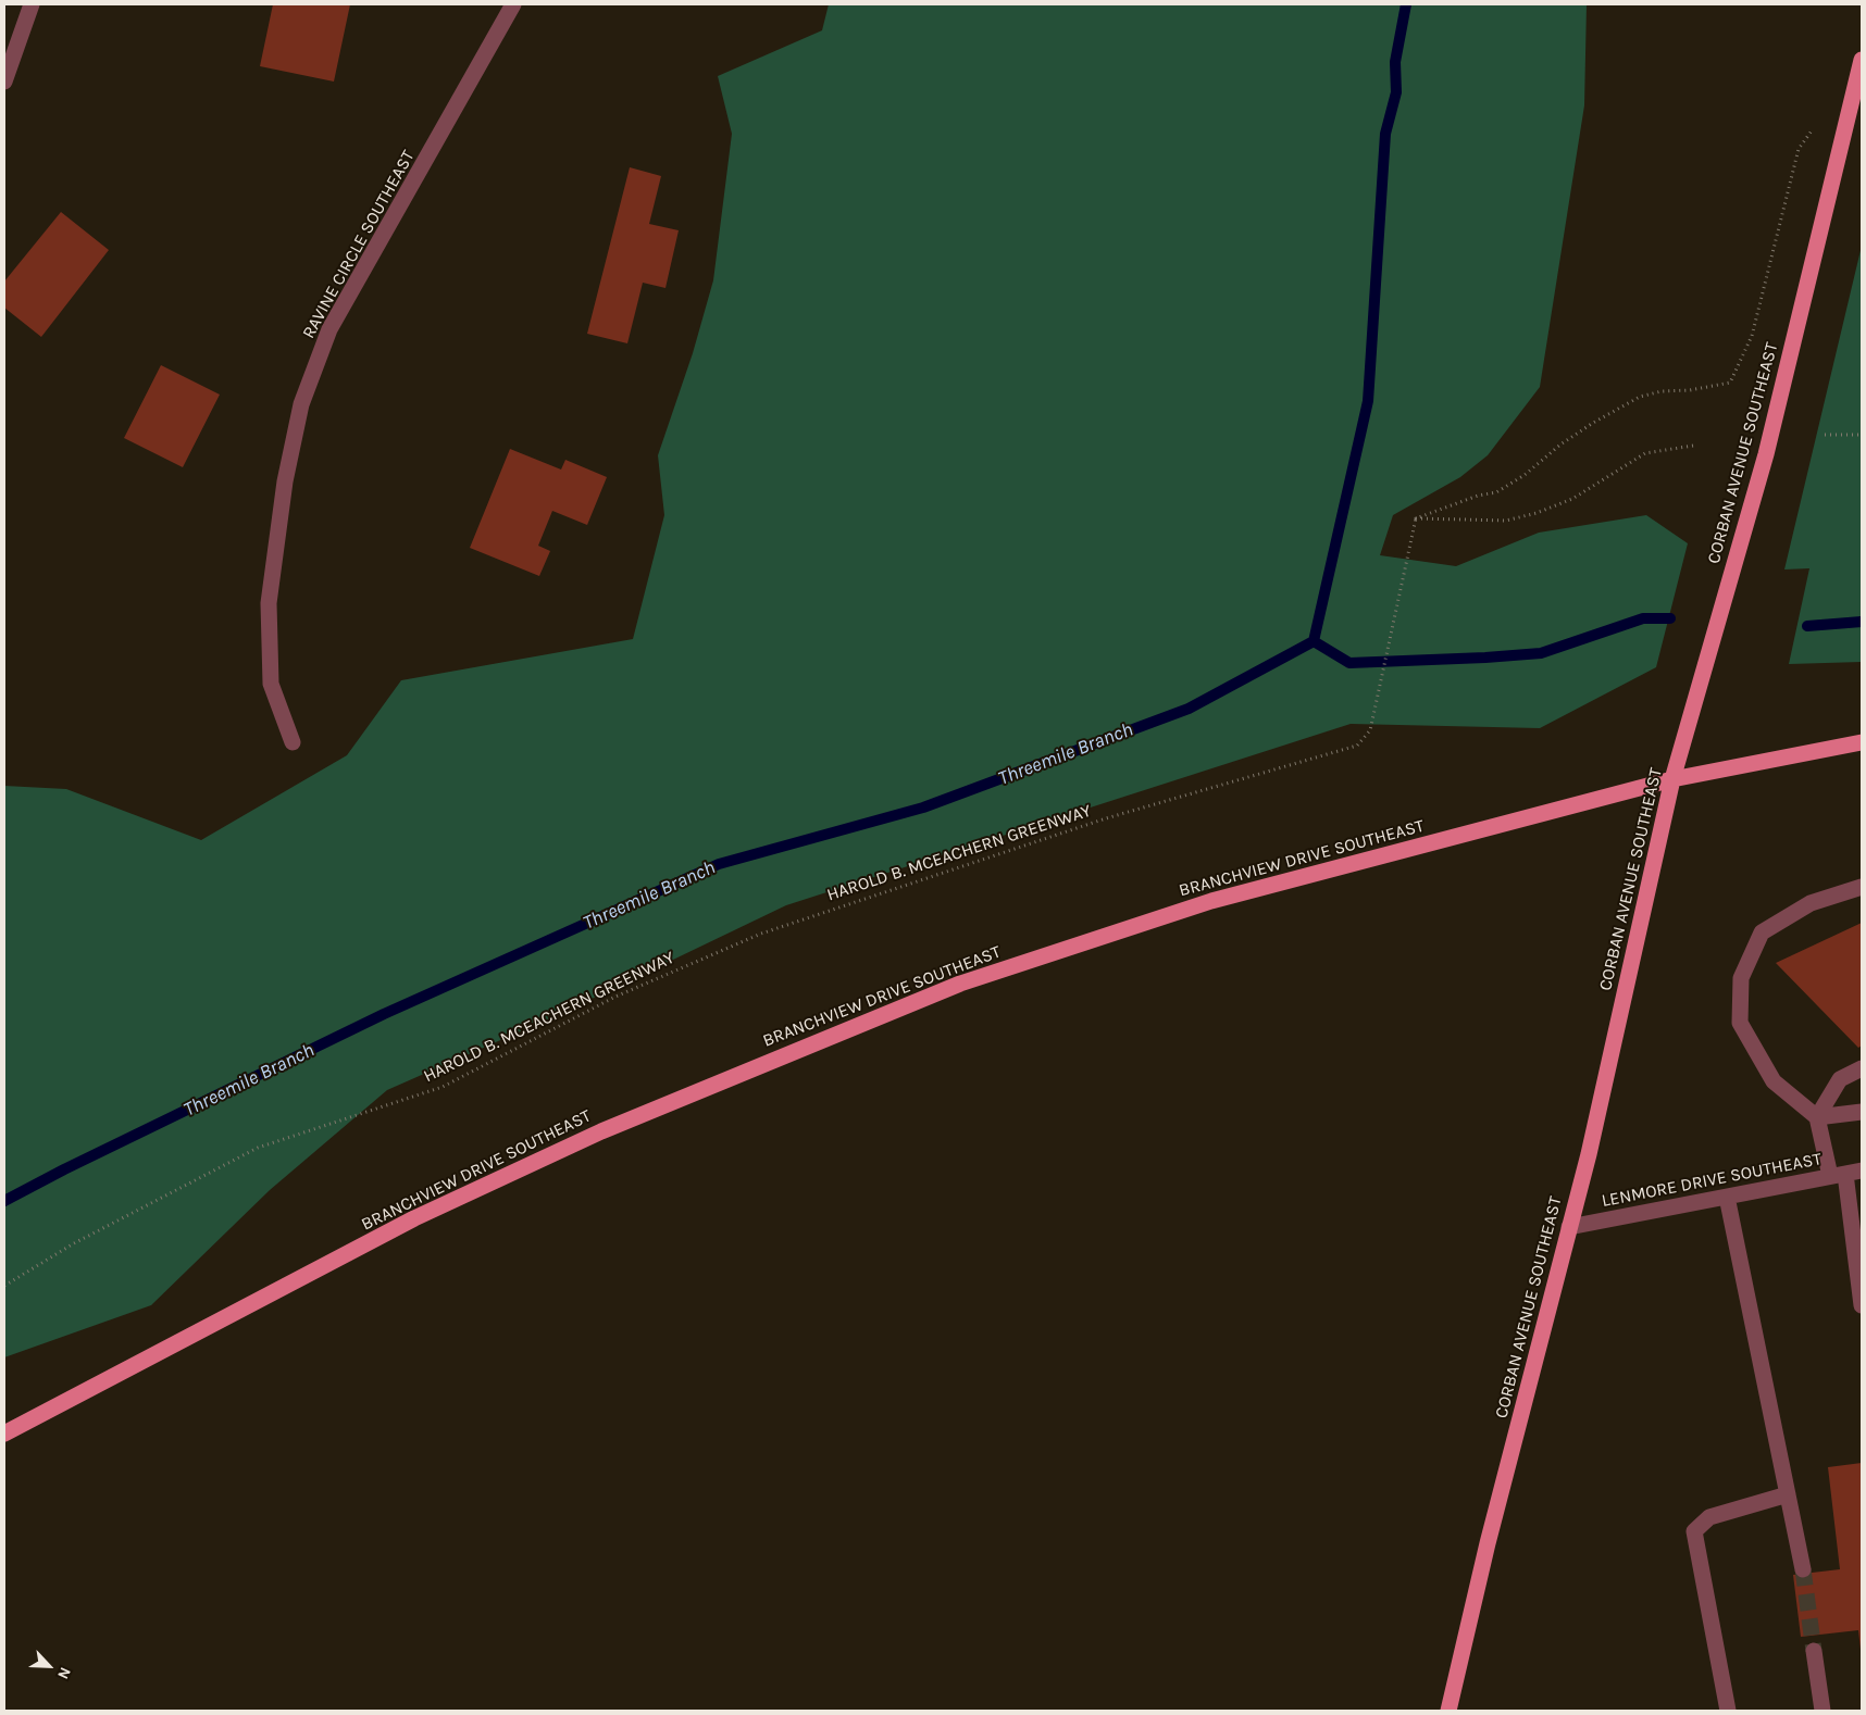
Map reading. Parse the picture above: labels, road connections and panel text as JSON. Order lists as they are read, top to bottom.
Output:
{
  "streets": {
    "main road": ["CORBAN AVENUE SOUTHEAST", "BRANCHVIEW DRIVE SOUTHEAST"],
    "street": ["RAVINE CIRCLE SOUTHEAST", "LENMORE DRIVE SOUTHEAST"],
    "path": ["HAROLD B. MCEACHERN GREENWAY"]
  },
  "crossings": [
    ["CORBAN AVENUE SOUTHEAST", "BRANCHVIEW DRIVE SOUTHEAST"],
    ["CORBAN AVENUE SOUTHEAST", "LENMORE DRIVE SOUTHEAST"]
  ],
  "water": ["Threemile Branch"],
  "north": "bottom right"
}
